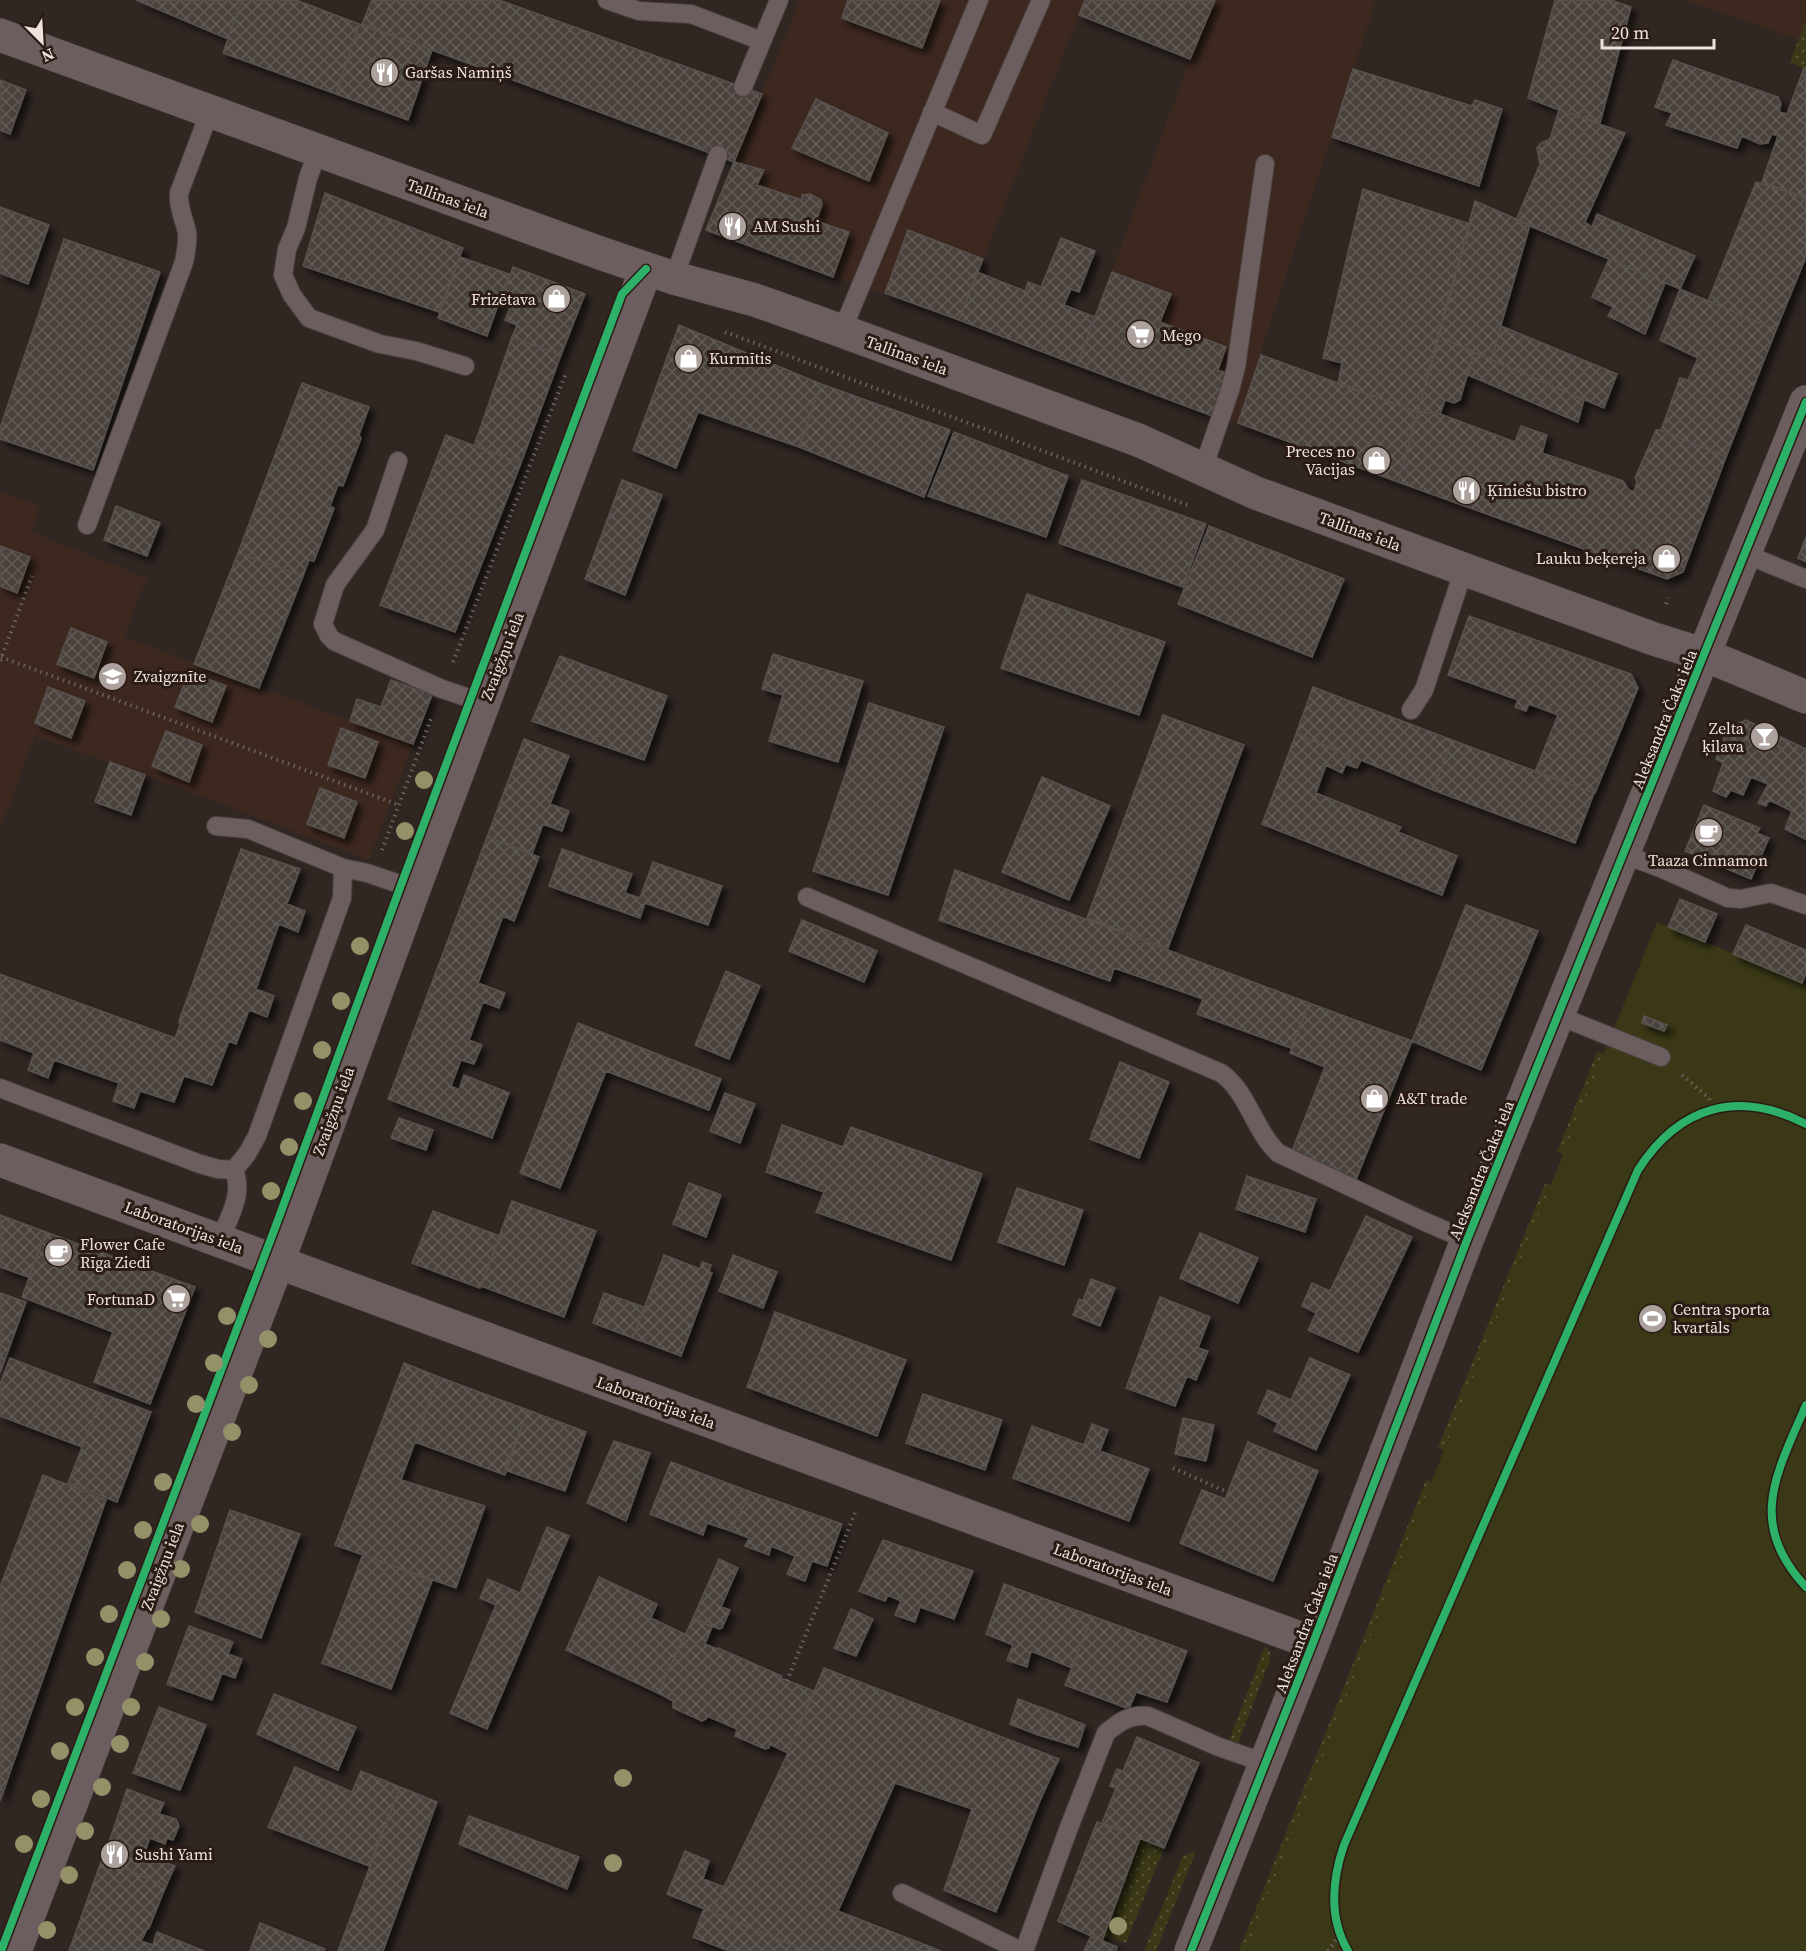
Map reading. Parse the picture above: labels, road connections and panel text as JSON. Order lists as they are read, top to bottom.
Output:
{
  "streets": {
    "main road": ["Aleksandra Čaka iela"],
    "street": ["Tallinas iela", "Zvaigžņu iela", "Laboratorijas iela"]
  },
  "crossings": [
    ["Tallinas iela", "Zvaigžņu iela"],
    ["Tallinas iela", "Aleksandra Čaka iela"],
    ["Zvaigžņu iela", "Laboratorijas iela"],
    ["Aleksandra Čaka iela", "Laboratorijas iela"]
  ],
  "places": {
    "restaurant": [
      "Garšas Namiņš",
      "AM Sushi",
      "Ķīniešu bistro",
      "Sushi Yami"
    ],
    "shop": [
      "Frizētava",
      "Kurmītis",
      "Preces no Vācijas",
      "Lauku beķereja",
      "A&T trade"
    ],
    "supermarket": ["Mego", "FortunaD"],
    "school or university": ["Zvaigznīte"],
    "bar": ["Zelta ķilava"],
    "cafe": ["Taaza Cinnamon", "Flower Cafe Rīga Ziedi"],
    "sports": ["Centra sporta kvartāls"]
  },
  "scale_bar": "20 m",
  "north": "bottom right"
}
